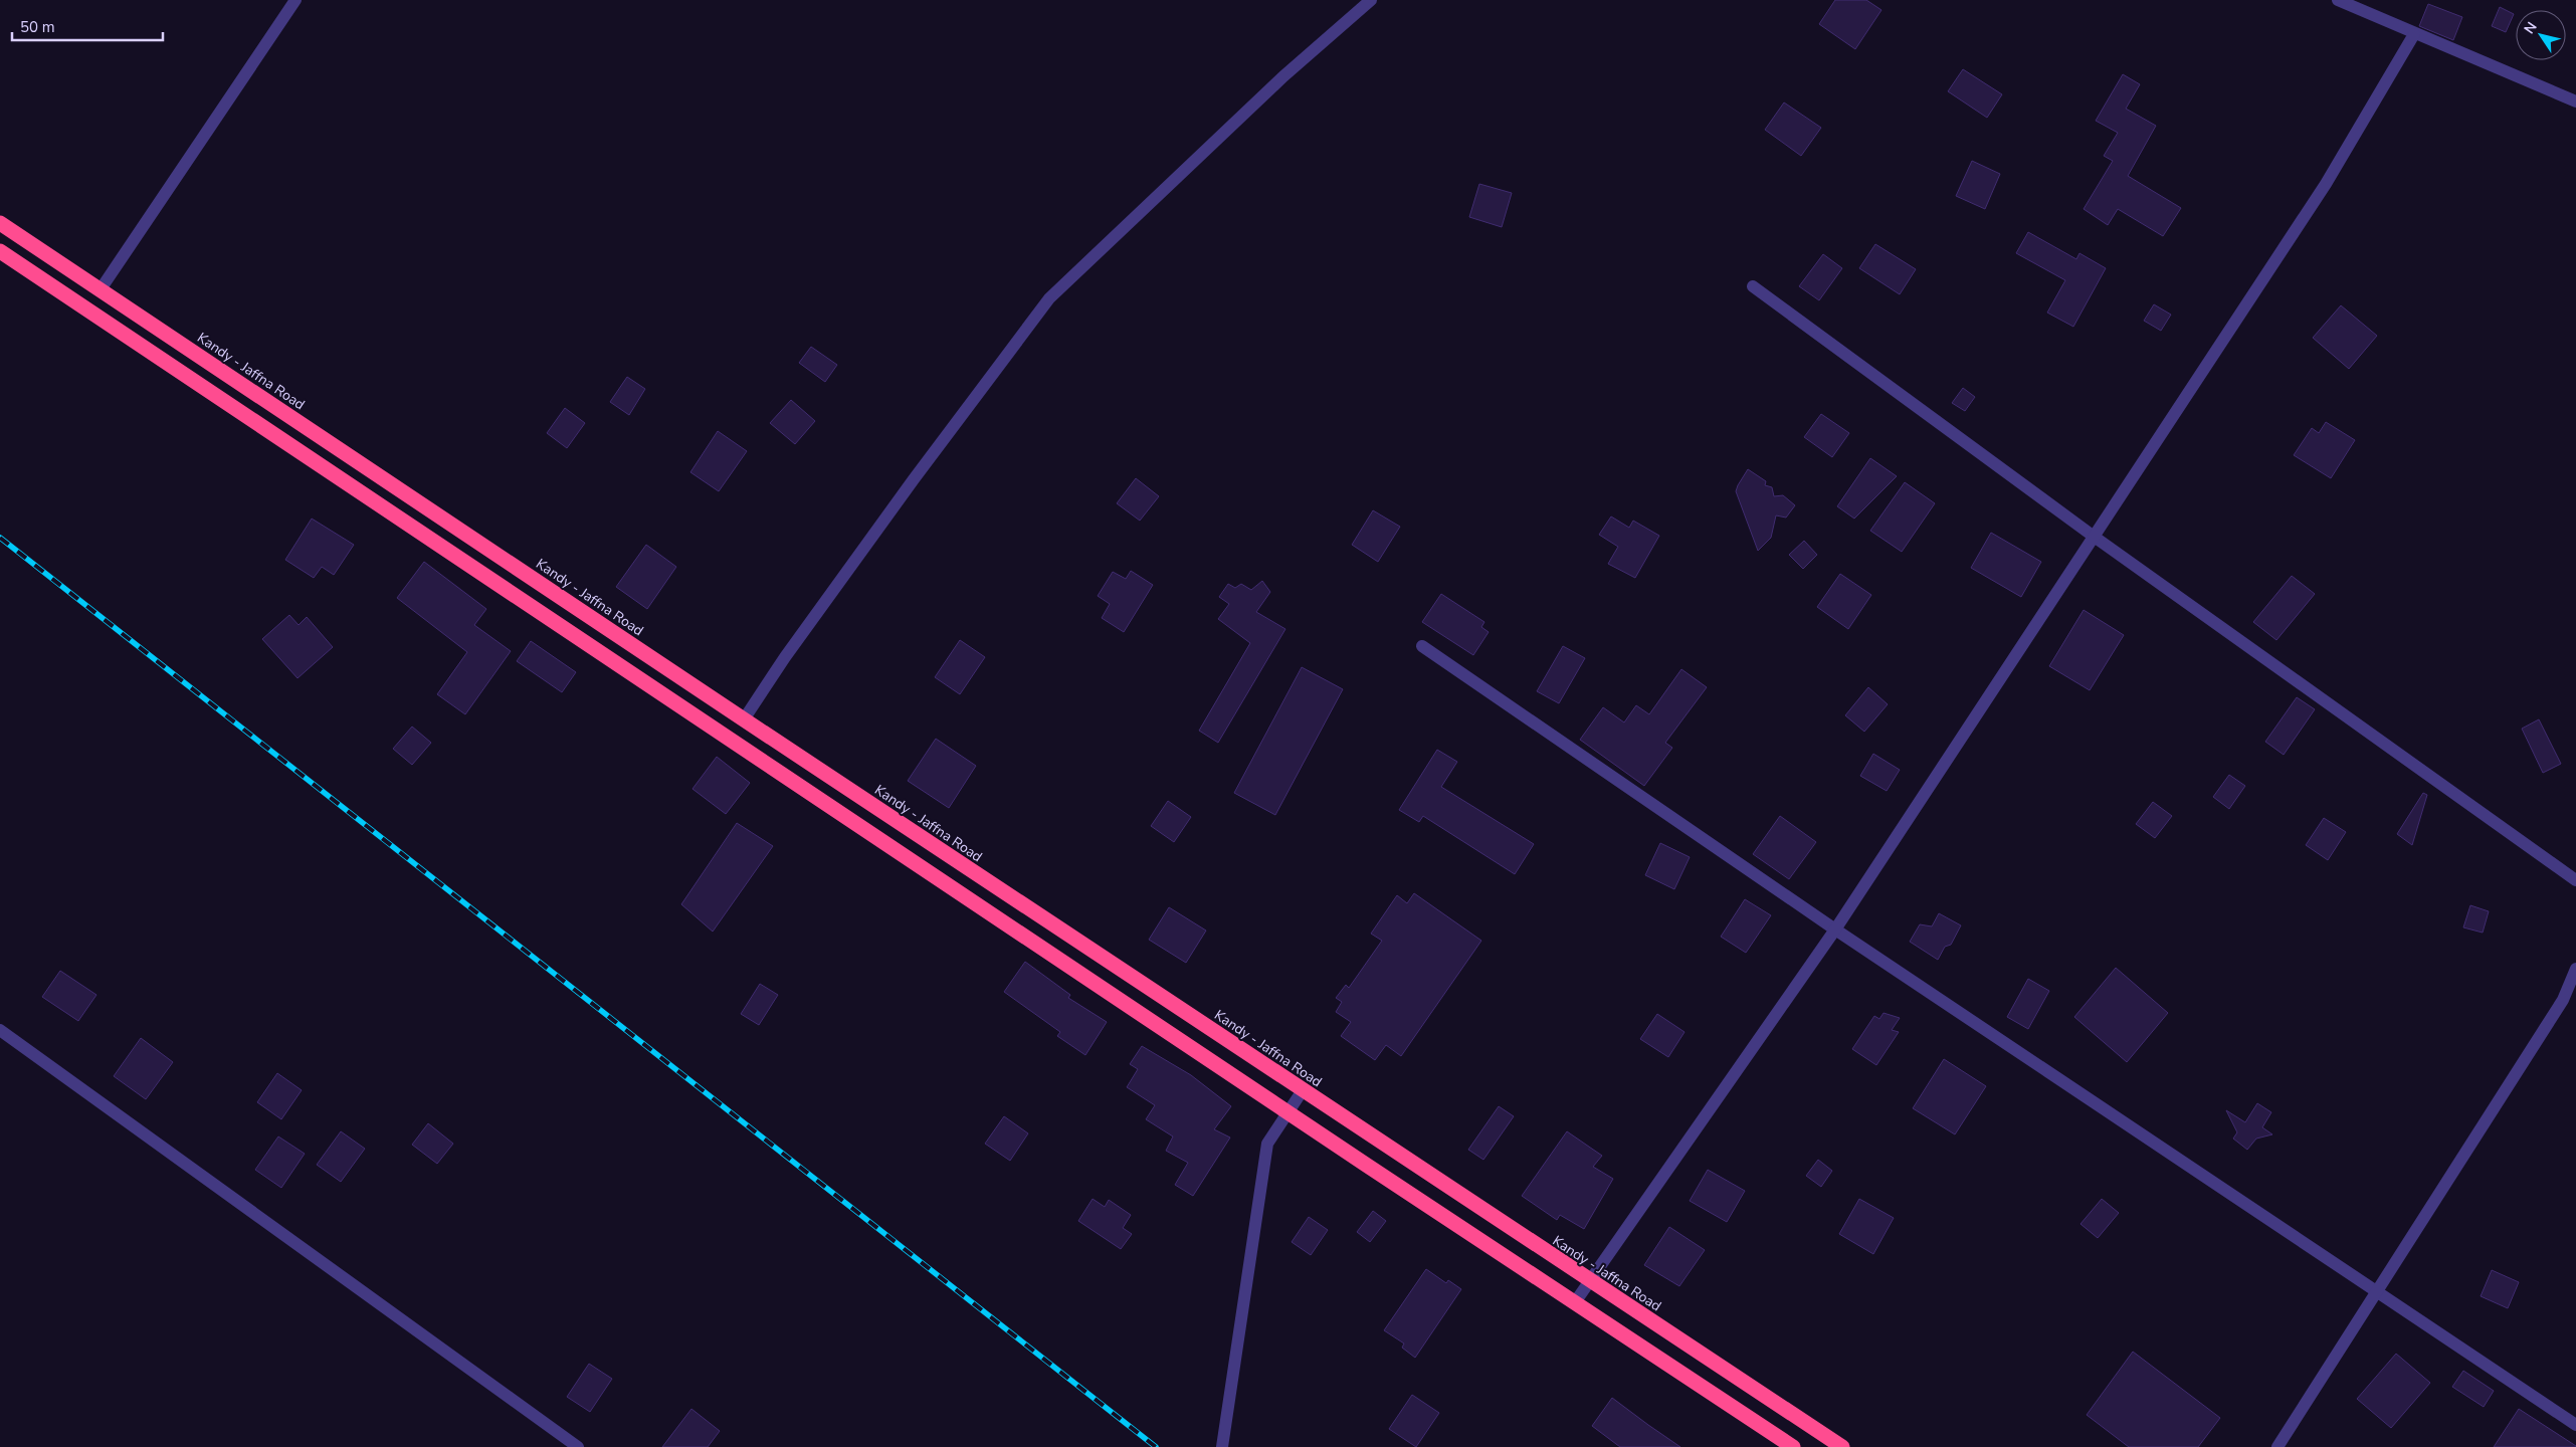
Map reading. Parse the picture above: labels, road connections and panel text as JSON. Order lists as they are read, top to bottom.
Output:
{
  "streets": {
    "highway": ["Kandy - Jaffna Road"]
  },
  "scale_bar": "50 m",
  "north": "top left"
}
